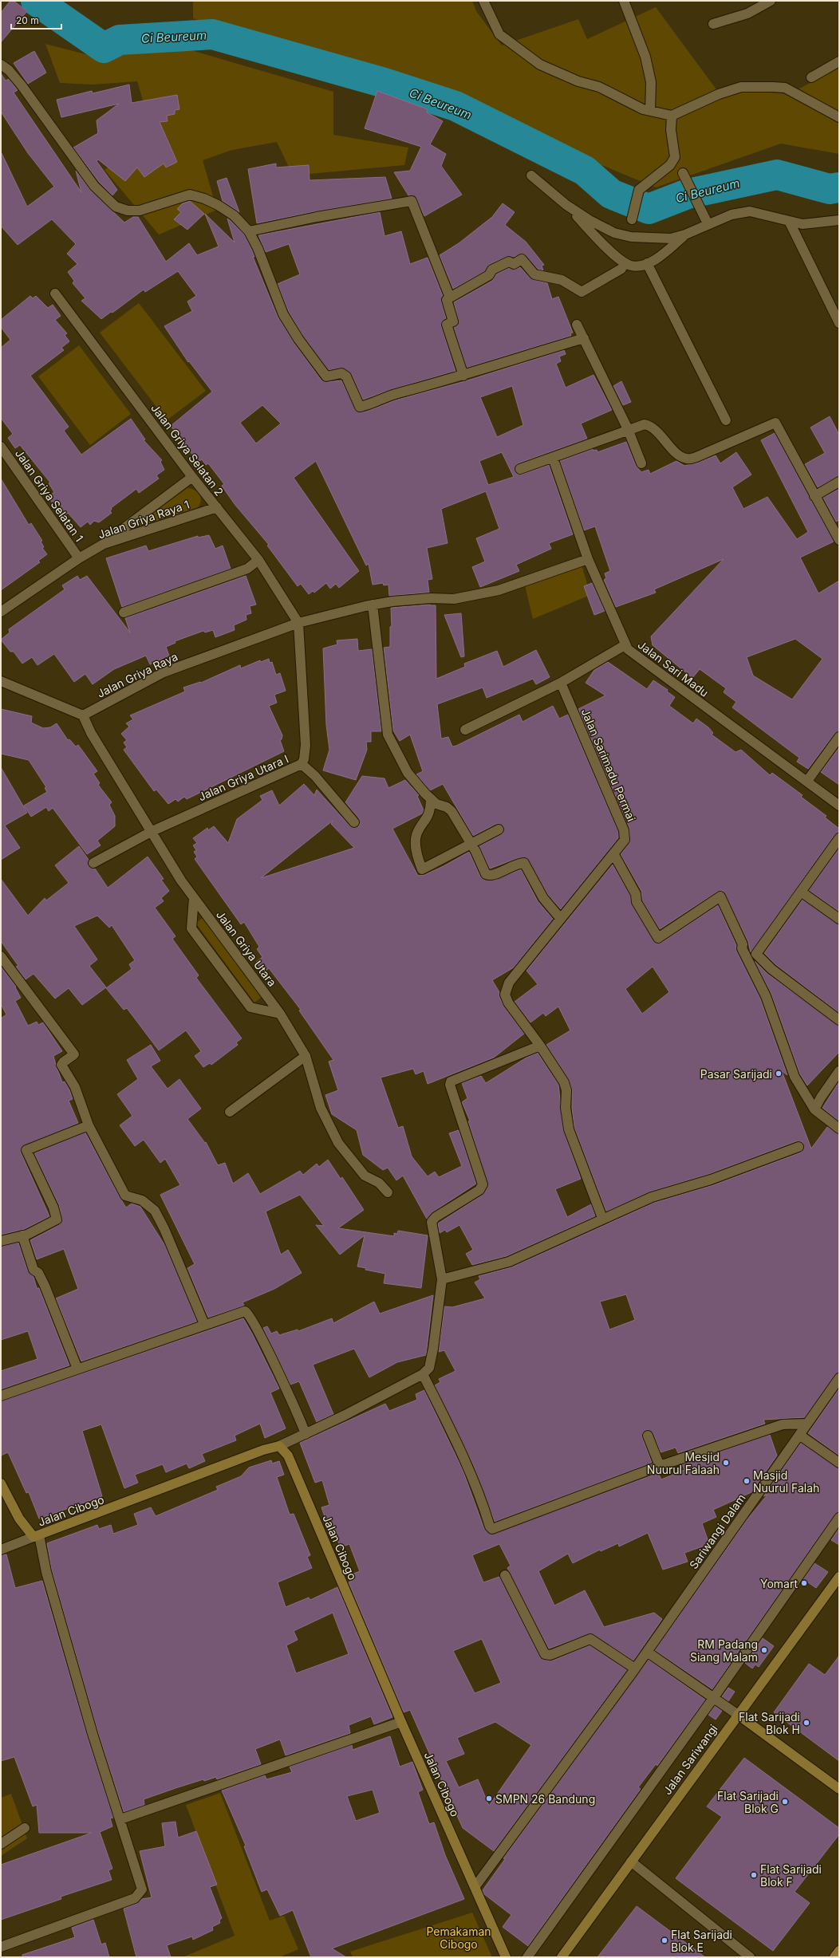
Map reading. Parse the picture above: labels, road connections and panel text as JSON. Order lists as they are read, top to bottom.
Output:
{
  "streets": {
    "street": [
      "Jalan Griya Selatan 2",
      "Jalan Griya Selatan 1",
      "Jalan Griya Raya 1",
      "Jalan Sari Madu",
      "Jalan Griya Raya",
      "Jalan Sarimadu Permai",
      "Jalan Griya Utara I",
      "Jalan Griya Utara",
      "Jalan Cibogo",
      "Sariwangi Dalam",
      "Jalan Sariwangi"
    ]
  },
  "crossings": [
    ["Jalan Griya Selatan 2", "Jalan Griya Raya 1"],
    ["Jalan Griya Selatan 2", "Jalan Griya Raya"],
    ["Jalan Griya Selatan 2", "Jalan Griya Utara I"],
    ["Jalan Griya Selatan 1", "Jalan Griya Raya 1"],
    ["Jalan Sari Madu", "Jalan Griya Raya"],
    ["Jalan Griya Raya", "Jalan Griya Utara I"],
    ["Jalan Griya Raya", "Jalan Griya Utara"],
    ["Jalan Griya Utara I", "Jalan Griya Utara"],
    ["Jalan Cibogo", "Sariwangi Dalam"]
  ],
  "water": ["Ci Beureum"],
  "parks": ["Pemakaman Cibogo"],
  "places": [
    "Pasar Sarijadi",
    "Mesjid Nuurul Falaah",
    "Masjid Nuurul Falah",
    "Yomart",
    "RM Padang Siang Malam",
    "Flat Sarijadi Blok H",
    "SMPN 26 Bandung",
    "Flat Sarijadi Blok G",
    "Flat Sarijadi Blok F",
    "Flat Sarijadi Blok E"
  ],
  "scale_bar": "20 m"
}
